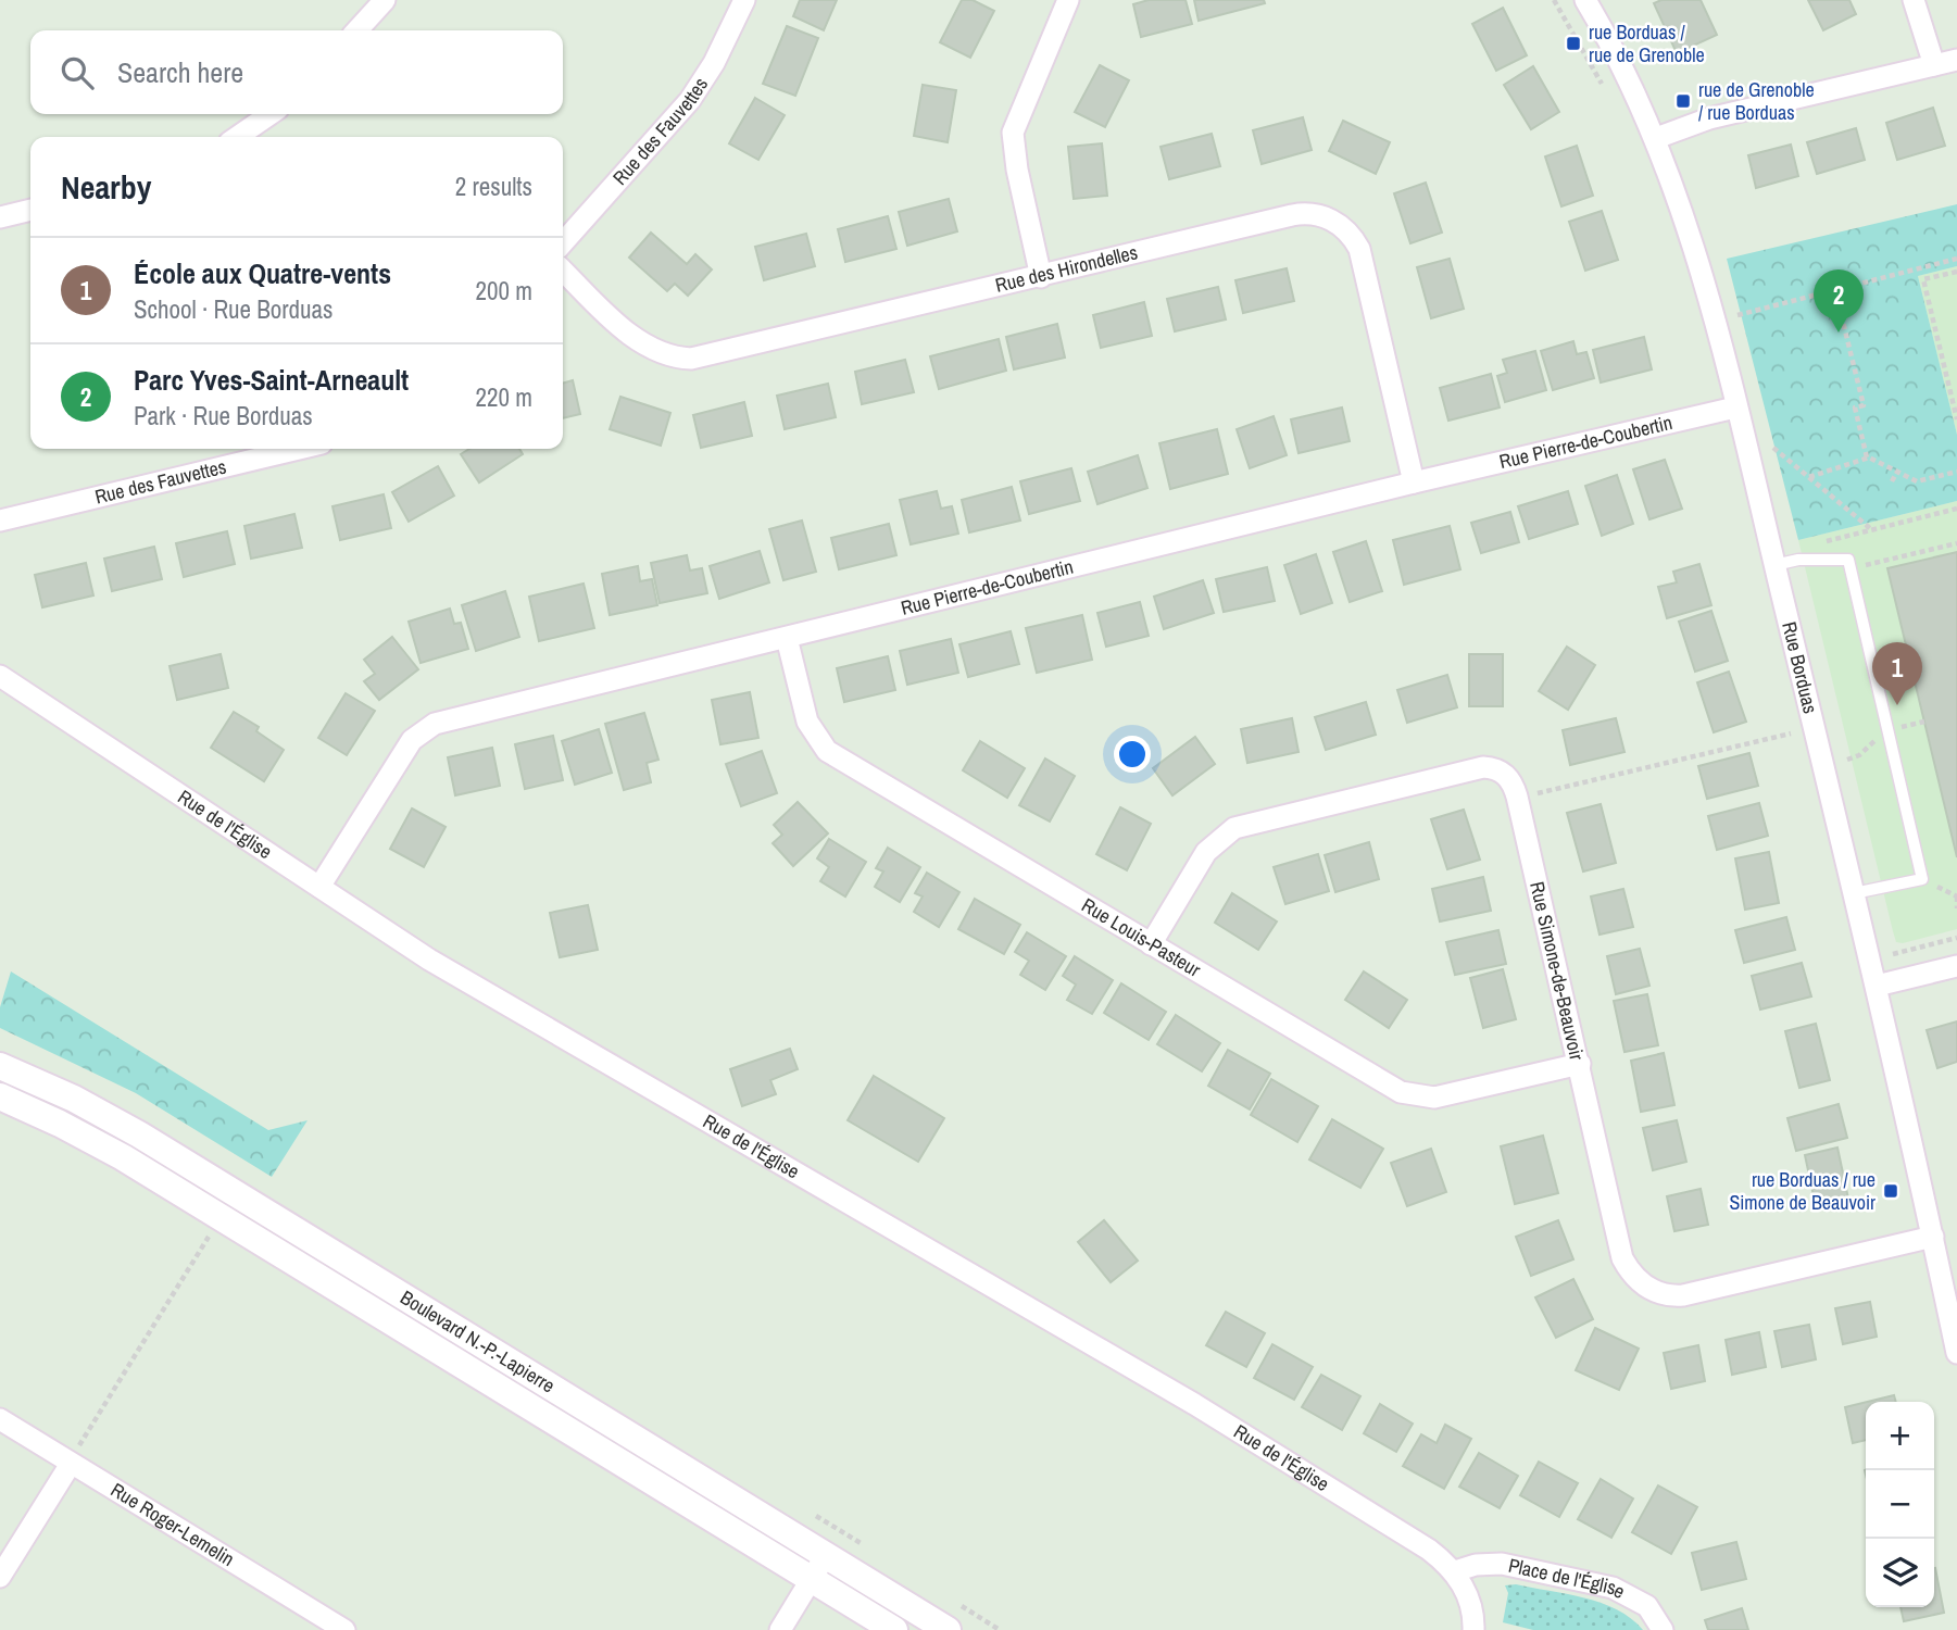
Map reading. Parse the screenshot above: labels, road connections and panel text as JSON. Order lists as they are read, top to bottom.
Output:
{
  "streets": {
    "street": [
      "Rue des Fauvettes",
      "Rue des Hirondelles",
      "Rue Pierre-de-Coubertin",
      "Rue Borduas",
      "Rue de l'Église",
      "Rue Louis-Pasteur",
      "Rue Simone-de-Beauvoir",
      "Boulevard N.-P.-Lapierre",
      "Rue Roger-Lemelin",
      "Place de l'Église"
    ]
  },
  "crossings": [
    ["Rue des Hirondelles", "Rue Pierre-de-Coubertin"],
    ["Rue Pierre-de-Coubertin", "Rue Borduas"],
    ["Rue Pierre-de-Coubertin", "Rue de l'Église"],
    ["Rue Pierre-de-Coubertin", "Rue Louis-Pasteur"],
    ["Rue Borduas", "Rue Simone-de-Beauvoir"],
    ["Rue de l'Église", "Place de l'Église"],
    ["Rue Louis-Pasteur", "Rue Simone-de-Beauvoir"]
  ],
  "places": {
    "transit": ["rue Borduas / rue de Grenoble", "rue de Grenoble / rue Borduas", "rue Borduas / rue Simone de Beauvoir"]
  },
  "page": {
    "search": "Search here",
    "heading": ["Nearby", "2 results"],
    "list": [
      {
        "mark": "1",
        "name": "École aux Quatre-vents",
        "note": "School · Rue Borduas",
        "value": "200 m"
      },
      {
        "mark": "2",
        "name": "Parc Yves-Saint-Arneault",
        "note": "Park · Rue Borduas",
        "value": "220 m"
      }
    ],
    "pins": ["2", "1"],
    "map_buttons": ["+", "−"]
  }
}
